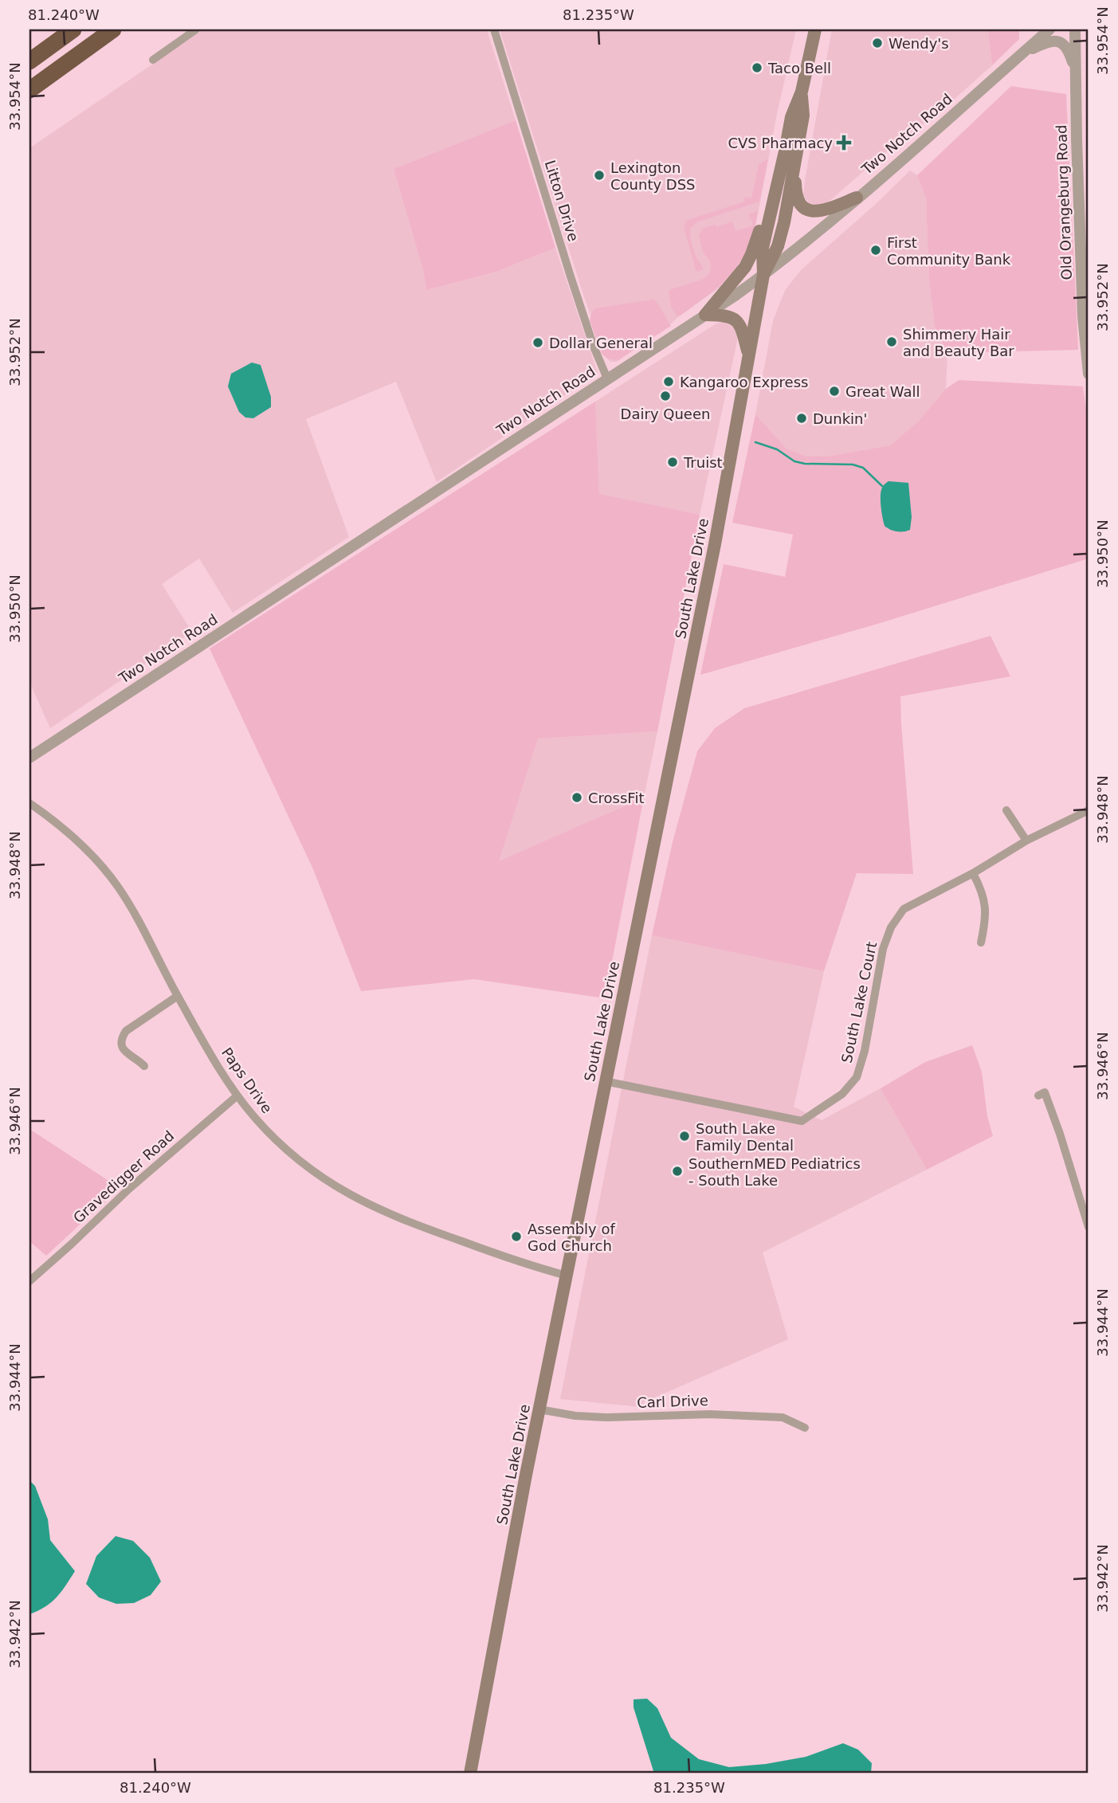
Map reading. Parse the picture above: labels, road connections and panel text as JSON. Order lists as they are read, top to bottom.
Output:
{
  "streets": {
    "main road": ["South Lake Drive"],
    "street": [
      "Two Notch Road",
      "Litton Drive",
      "Old Orangeburg Road",
      "South Lake Court",
      "Paps Drive",
      "Gravedigger Road",
      "Carl Drive"
    ]
  },
  "crossings": [
    ["Two Notch Road", "Litton Drive"],
    ["Two Notch Road", "South Lake Drive"],
    ["South Lake Drive", "South Lake Court"],
    ["South Lake Drive", "Paps Drive"],
    ["South Lake Drive", "Carl Drive"],
    ["Paps Drive", "Gravedigger Road"]
  ],
  "places": {
    "other": [
      "Wendy's",
      "Taco Bell",
      "Lexington County DSS",
      "First Community Bank",
      "Shimmery Hair and Beauty Bar",
      "Dollar General",
      "Kangaroo Express",
      "Great Wall",
      "Dairy Queen",
      "Dunkin'",
      "Truist",
      "CrossFit",
      "South Lake Family Dental",
      "SouthernMED Pediatrics - South Lake",
      "Assembly of God Church"
    ],
    "health": ["CVS Pharmacy"]
  },
  "coordinates": [
    "81.240°W",
    "81.235°W",
    "33.954°N",
    "33.952°N",
    "33.950°N",
    "33.948°N",
    "33.946°N",
    "33.944°N",
    "33.942°N"
  ]
}
